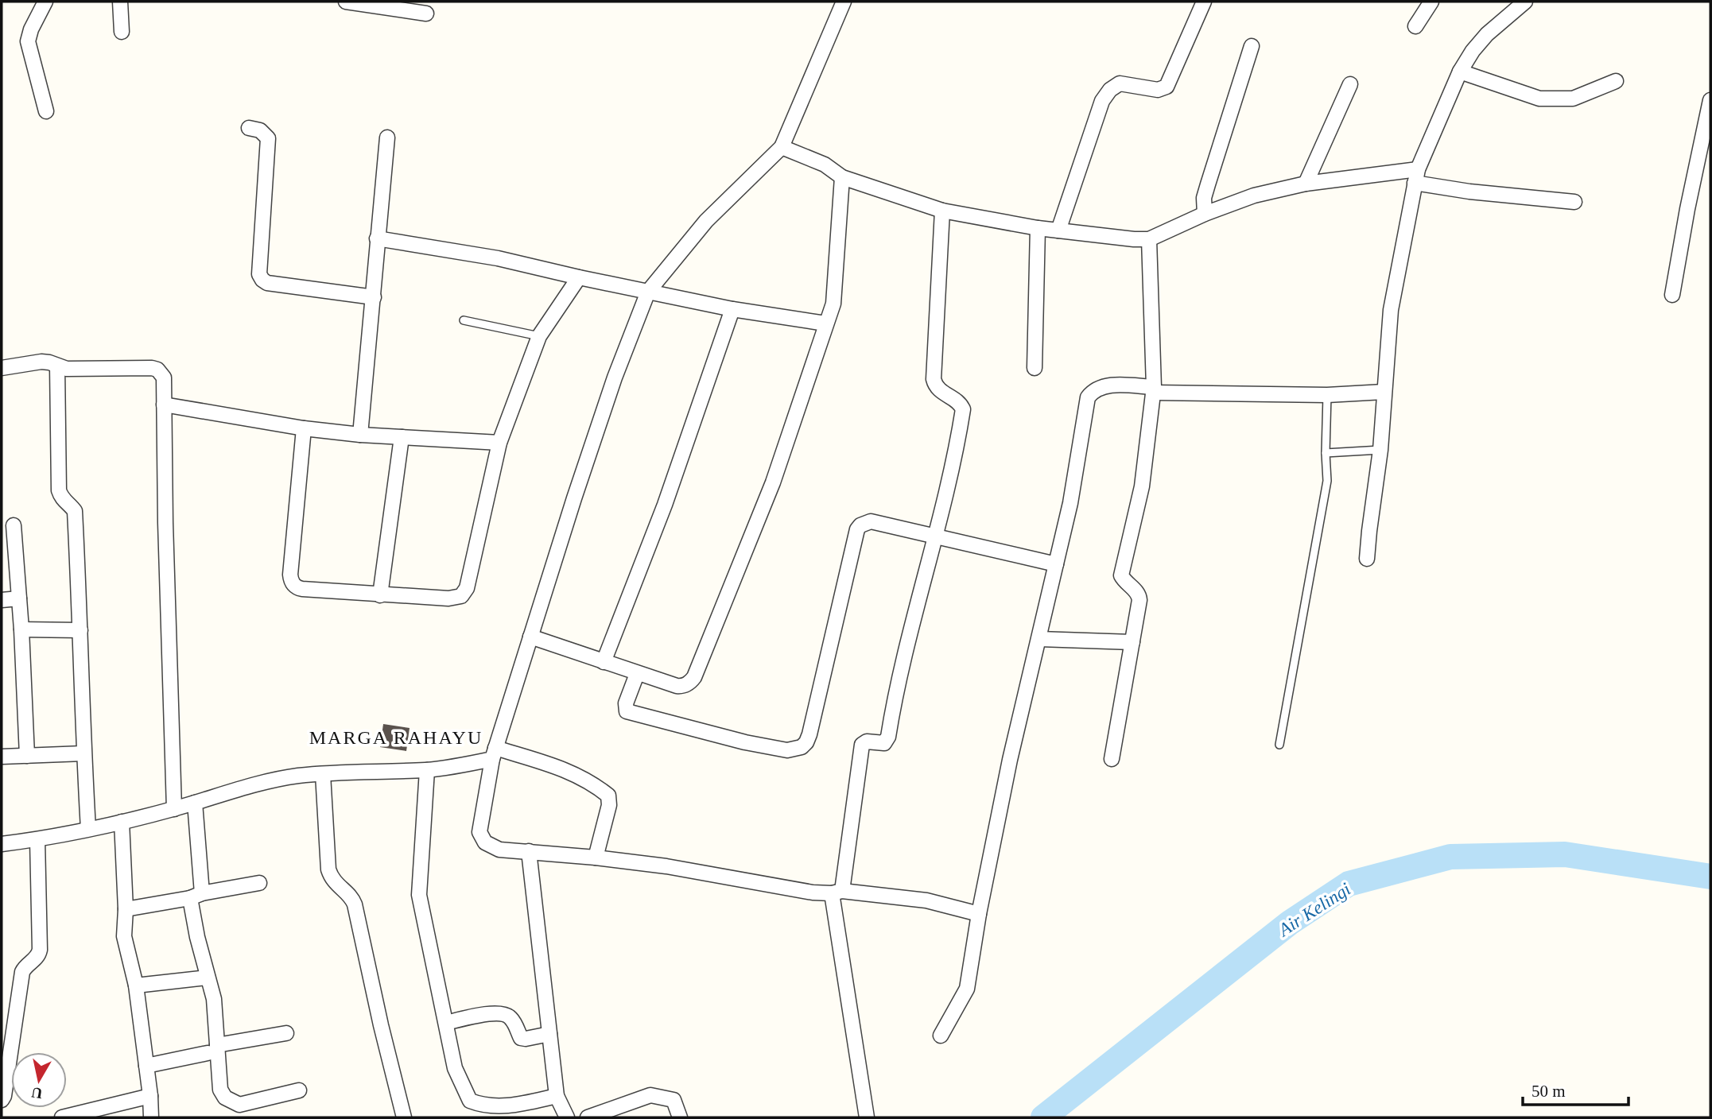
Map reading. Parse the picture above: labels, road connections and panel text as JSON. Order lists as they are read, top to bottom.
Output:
{
  "districts": ["MARGA RAHAYU"],
  "water": ["Air Kelingi"],
  "scale_bar": "50 m",
  "north": "bottom"
}
